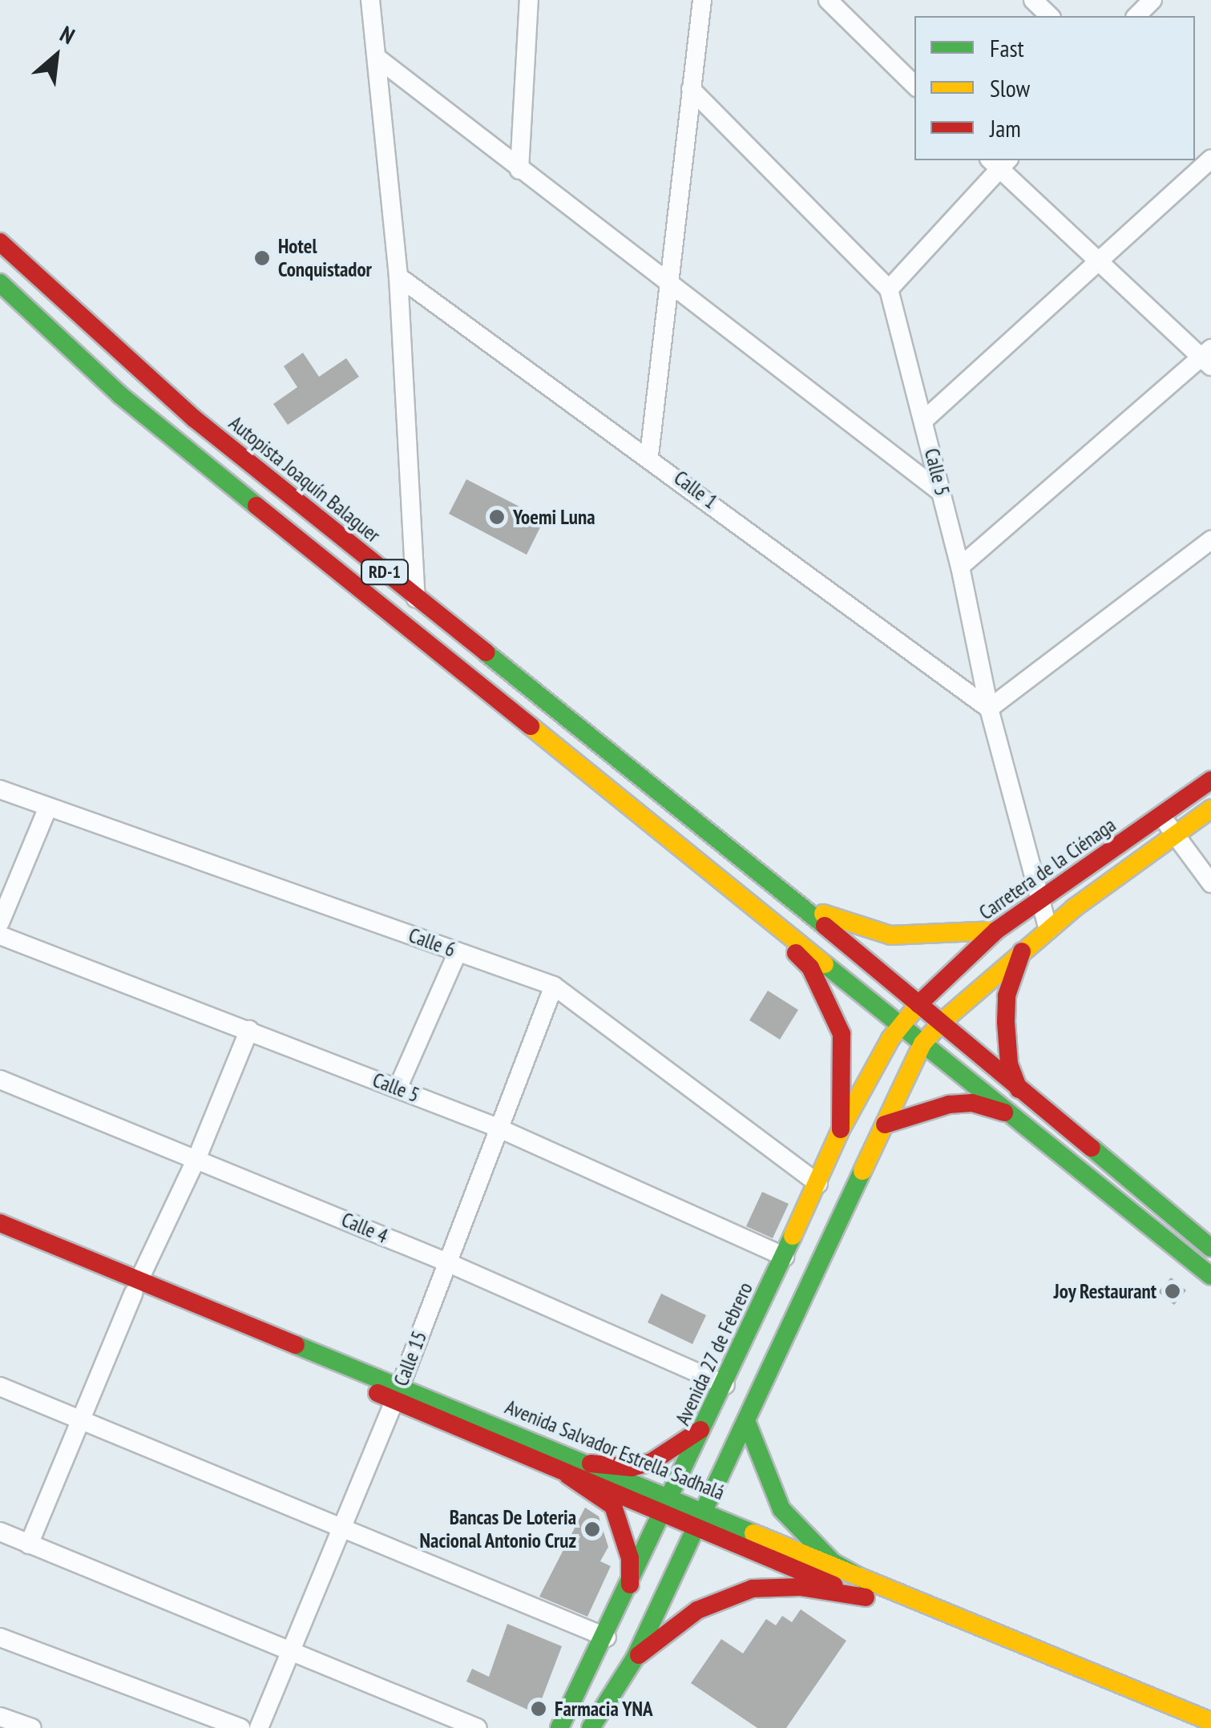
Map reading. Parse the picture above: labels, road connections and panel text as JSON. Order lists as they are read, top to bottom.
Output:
{
  "streets": {
    "main road": [
      "Autopista Joaquín Balaguer",
      "RD-1",
      "Carretera de la Ciénaga",
      "Avenida 27 de Febrero",
      "Avenida Salvador Estrella Sadhalá"
    ],
    "street": [
      "Calle 5",
      "Calle 1",
      "Calle 6",
      "Calle 4",
      "Calle 15"
    ]
  },
  "crossings": [
    ["Calle 5", "Calle 1"],
    ["Calle 5", "Carretera de la Ciénaga"],
    ["Calle 5", "Avenida 27 de Febrero"],
    ["Calle 5", "Calle 15"],
    ["Carretera de la Ciénaga", "Avenida 27 de Febrero"],
    ["Calle 6", "Avenida 27 de Febrero"],
    ["Calle 6", "Calle 15"],
    ["Calle 4", "Avenida 27 de Febrero"],
    ["Calle 4", "Calle 15"],
    ["Avenida 27 de Febrero", "Avenida Salvador Estrella Sadhalá"],
    ["Calle 15", "Avenida Salvador Estrella Sadhalá"]
  ],
  "places": [
    "Hotel Conquistador",
    "Yoemi Luna",
    "Joy Restaurant",
    "Bancas De Loteria Nacional Antonio Cruz",
    "Farmacia YNA"
  ],
  "legend": ["Fast", "Slow", "Jam"],
  "north": "top right"
}
